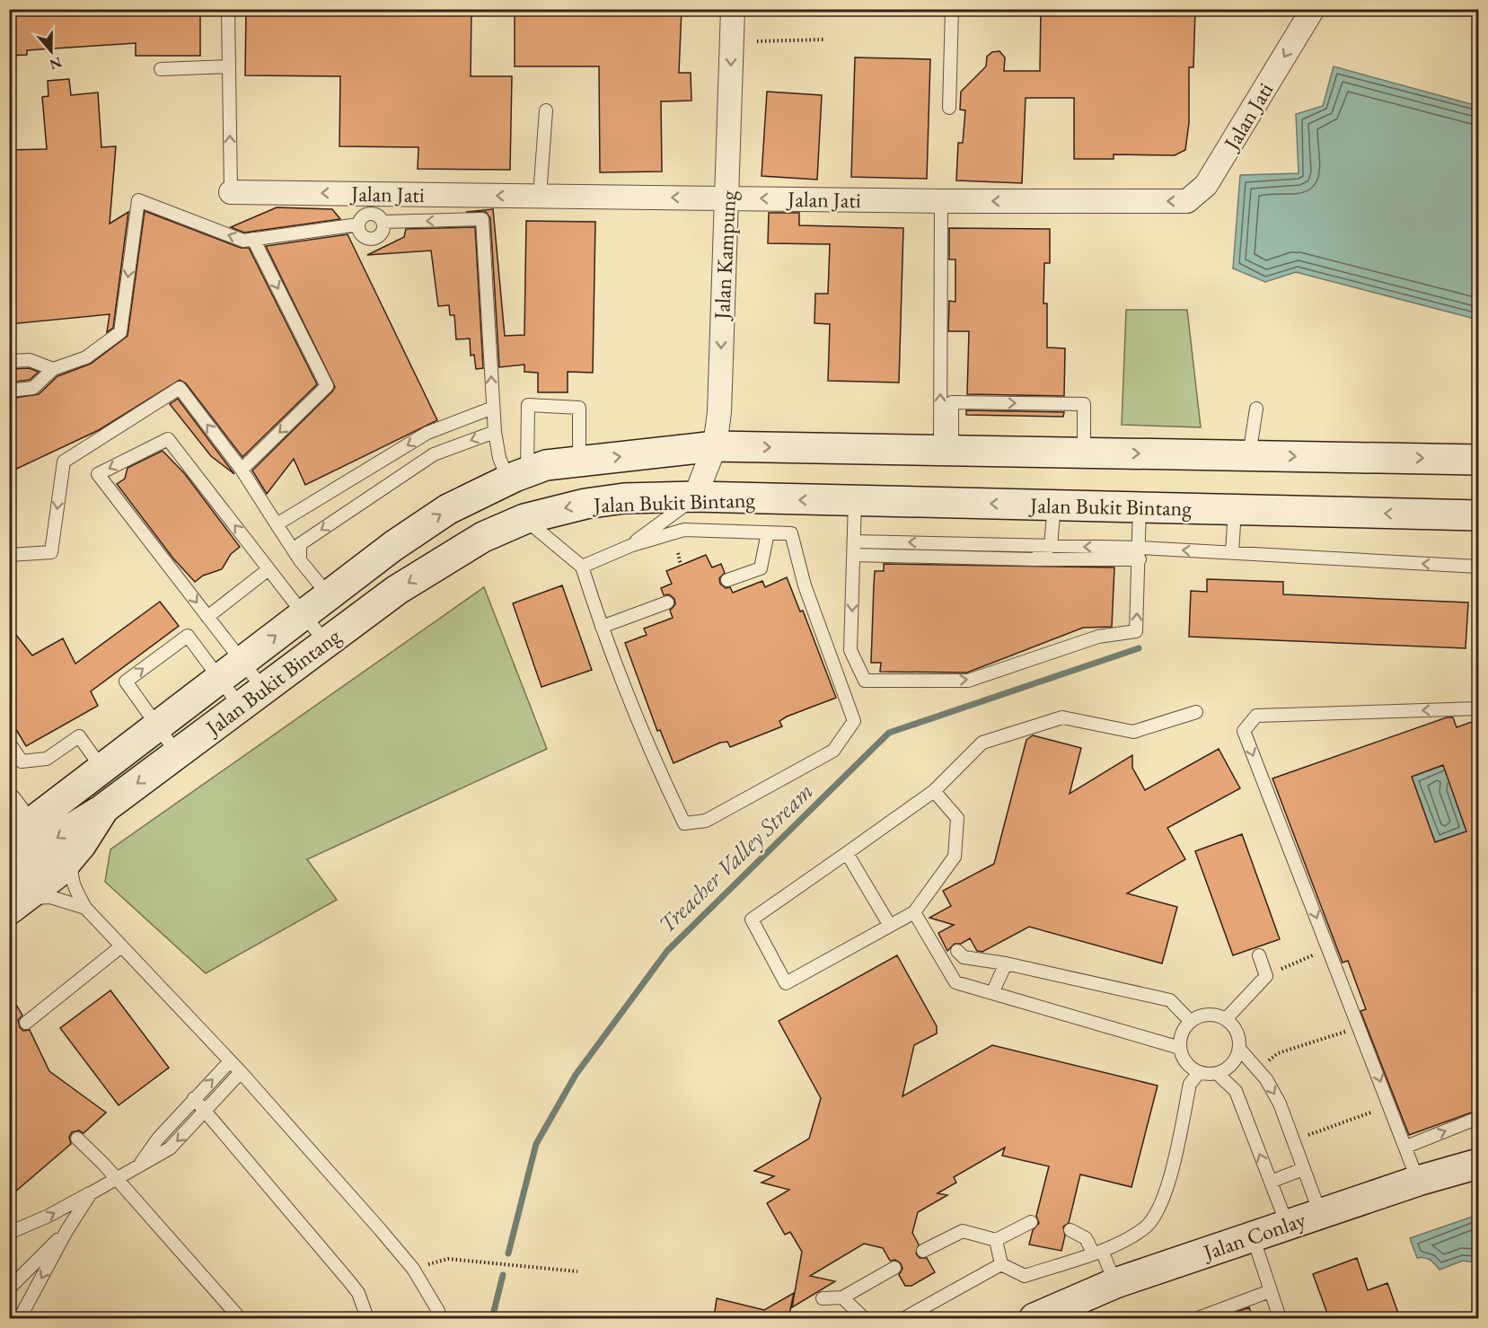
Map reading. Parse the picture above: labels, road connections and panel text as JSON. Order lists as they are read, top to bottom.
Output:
{
  "streets": {
    "main road": ["Jalan Bukit Bintang", "Jalan Conlay"],
    "street": ["Jalan Jati", "Jalan Kampung"]
  },
  "crossings": [
    ["Jalan Jati", "Jalan Kampung"],
    ["Jalan Kampung", "Jalan Bukit Bintang"]
  ],
  "one_way": ["Jalan Jati", "Jalan Kampung"],
  "water": ["Treacher Valley Stream"],
  "north": "bottom"
}
